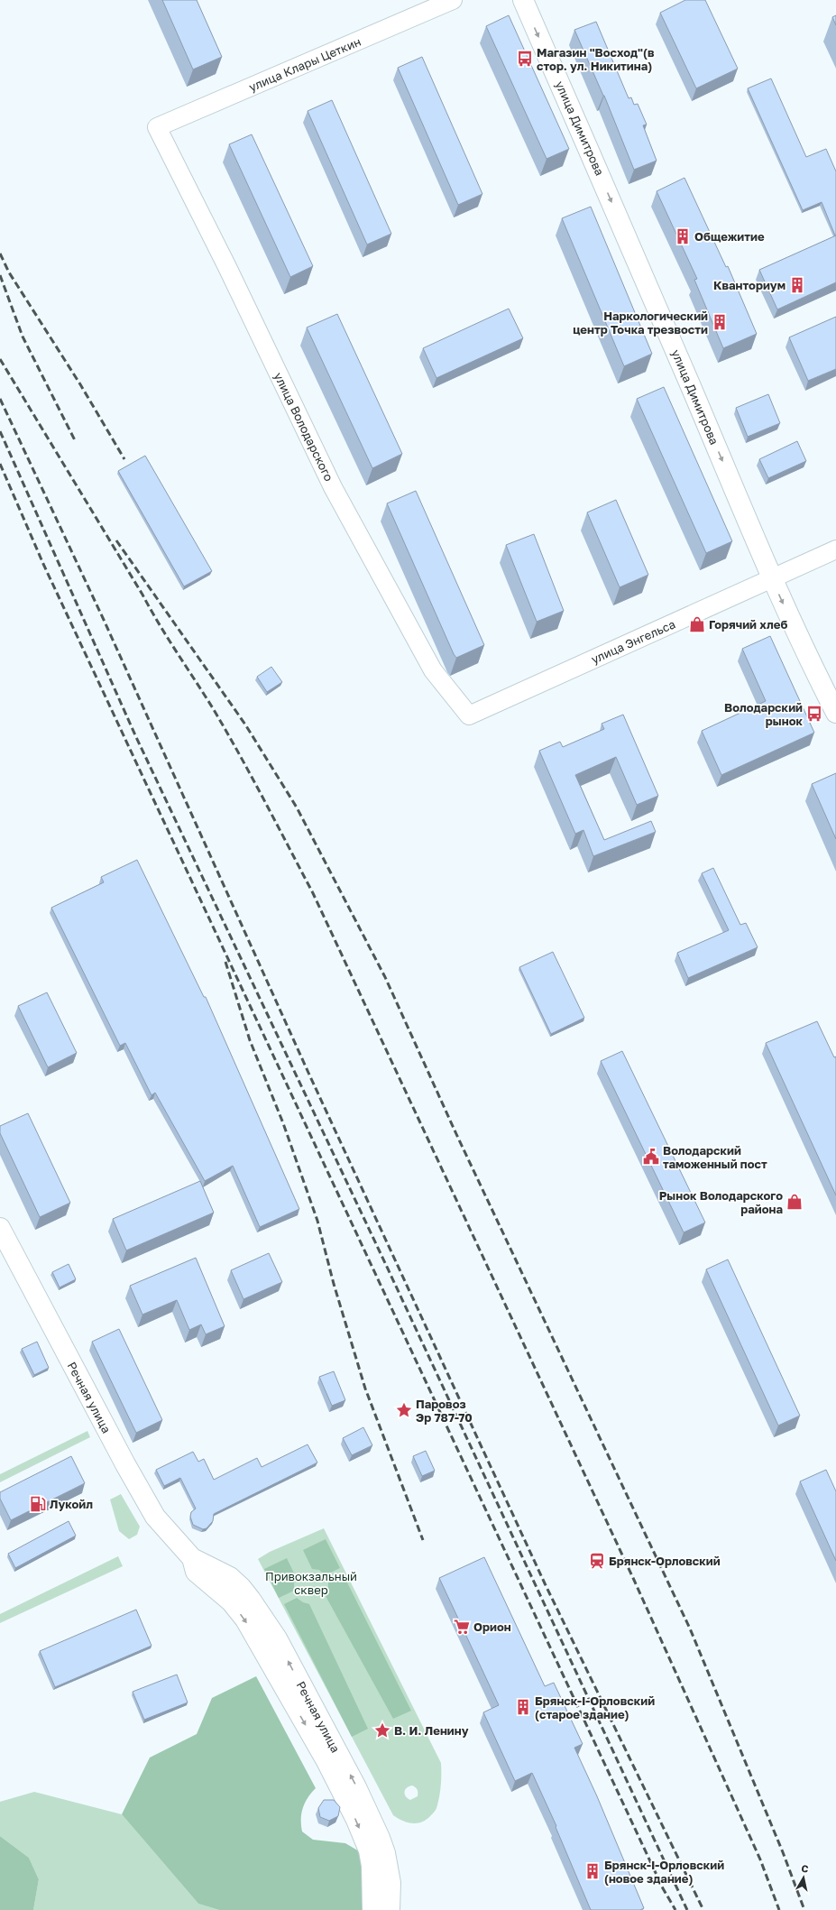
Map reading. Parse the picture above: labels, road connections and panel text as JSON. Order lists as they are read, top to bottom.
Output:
{
  "streets": {
    "main road": ["улица Димитрова", "Речная улица"],
    "street": ["улица Клары Цеткин", "улица Володарского", "улица Энгельса"]
  },
  "crossings": [
    ["улица Клары Цеткин", "улица Володарского"],
    ["улица Димитрова", "улица Энгельса"],
    ["улица Володарского", "улица Энгельса"]
  ],
  "one_way": ["улица Димитрова"],
  "parks": ["Привокзальный сквер"],
  "places": {
    "bus stop": ["Магазин \"Восход\"(в стор. ул. Никитина)", "Володарский рынок"],
    "building": [
      "Общежитие",
      "Кванториум",
      "Наркологический центр Точка трезвости",
      "Брянск-I-Орловский (старое здание)",
      "Брянск-I-Орловский (новое здание)"
    ],
    "shop": ["Горячий хлеб", "Рынок Володарского района"],
    "public building": ["Володарский таможенный пост"],
    "place": ["Паровоз Эр 787-70", "В. И. Ленину"],
    "fuel station": ["Лукойл"],
    "station": ["Брянск-Орловский"],
    "supermarket": ["Орион"]
  },
  "north": "top"
}
